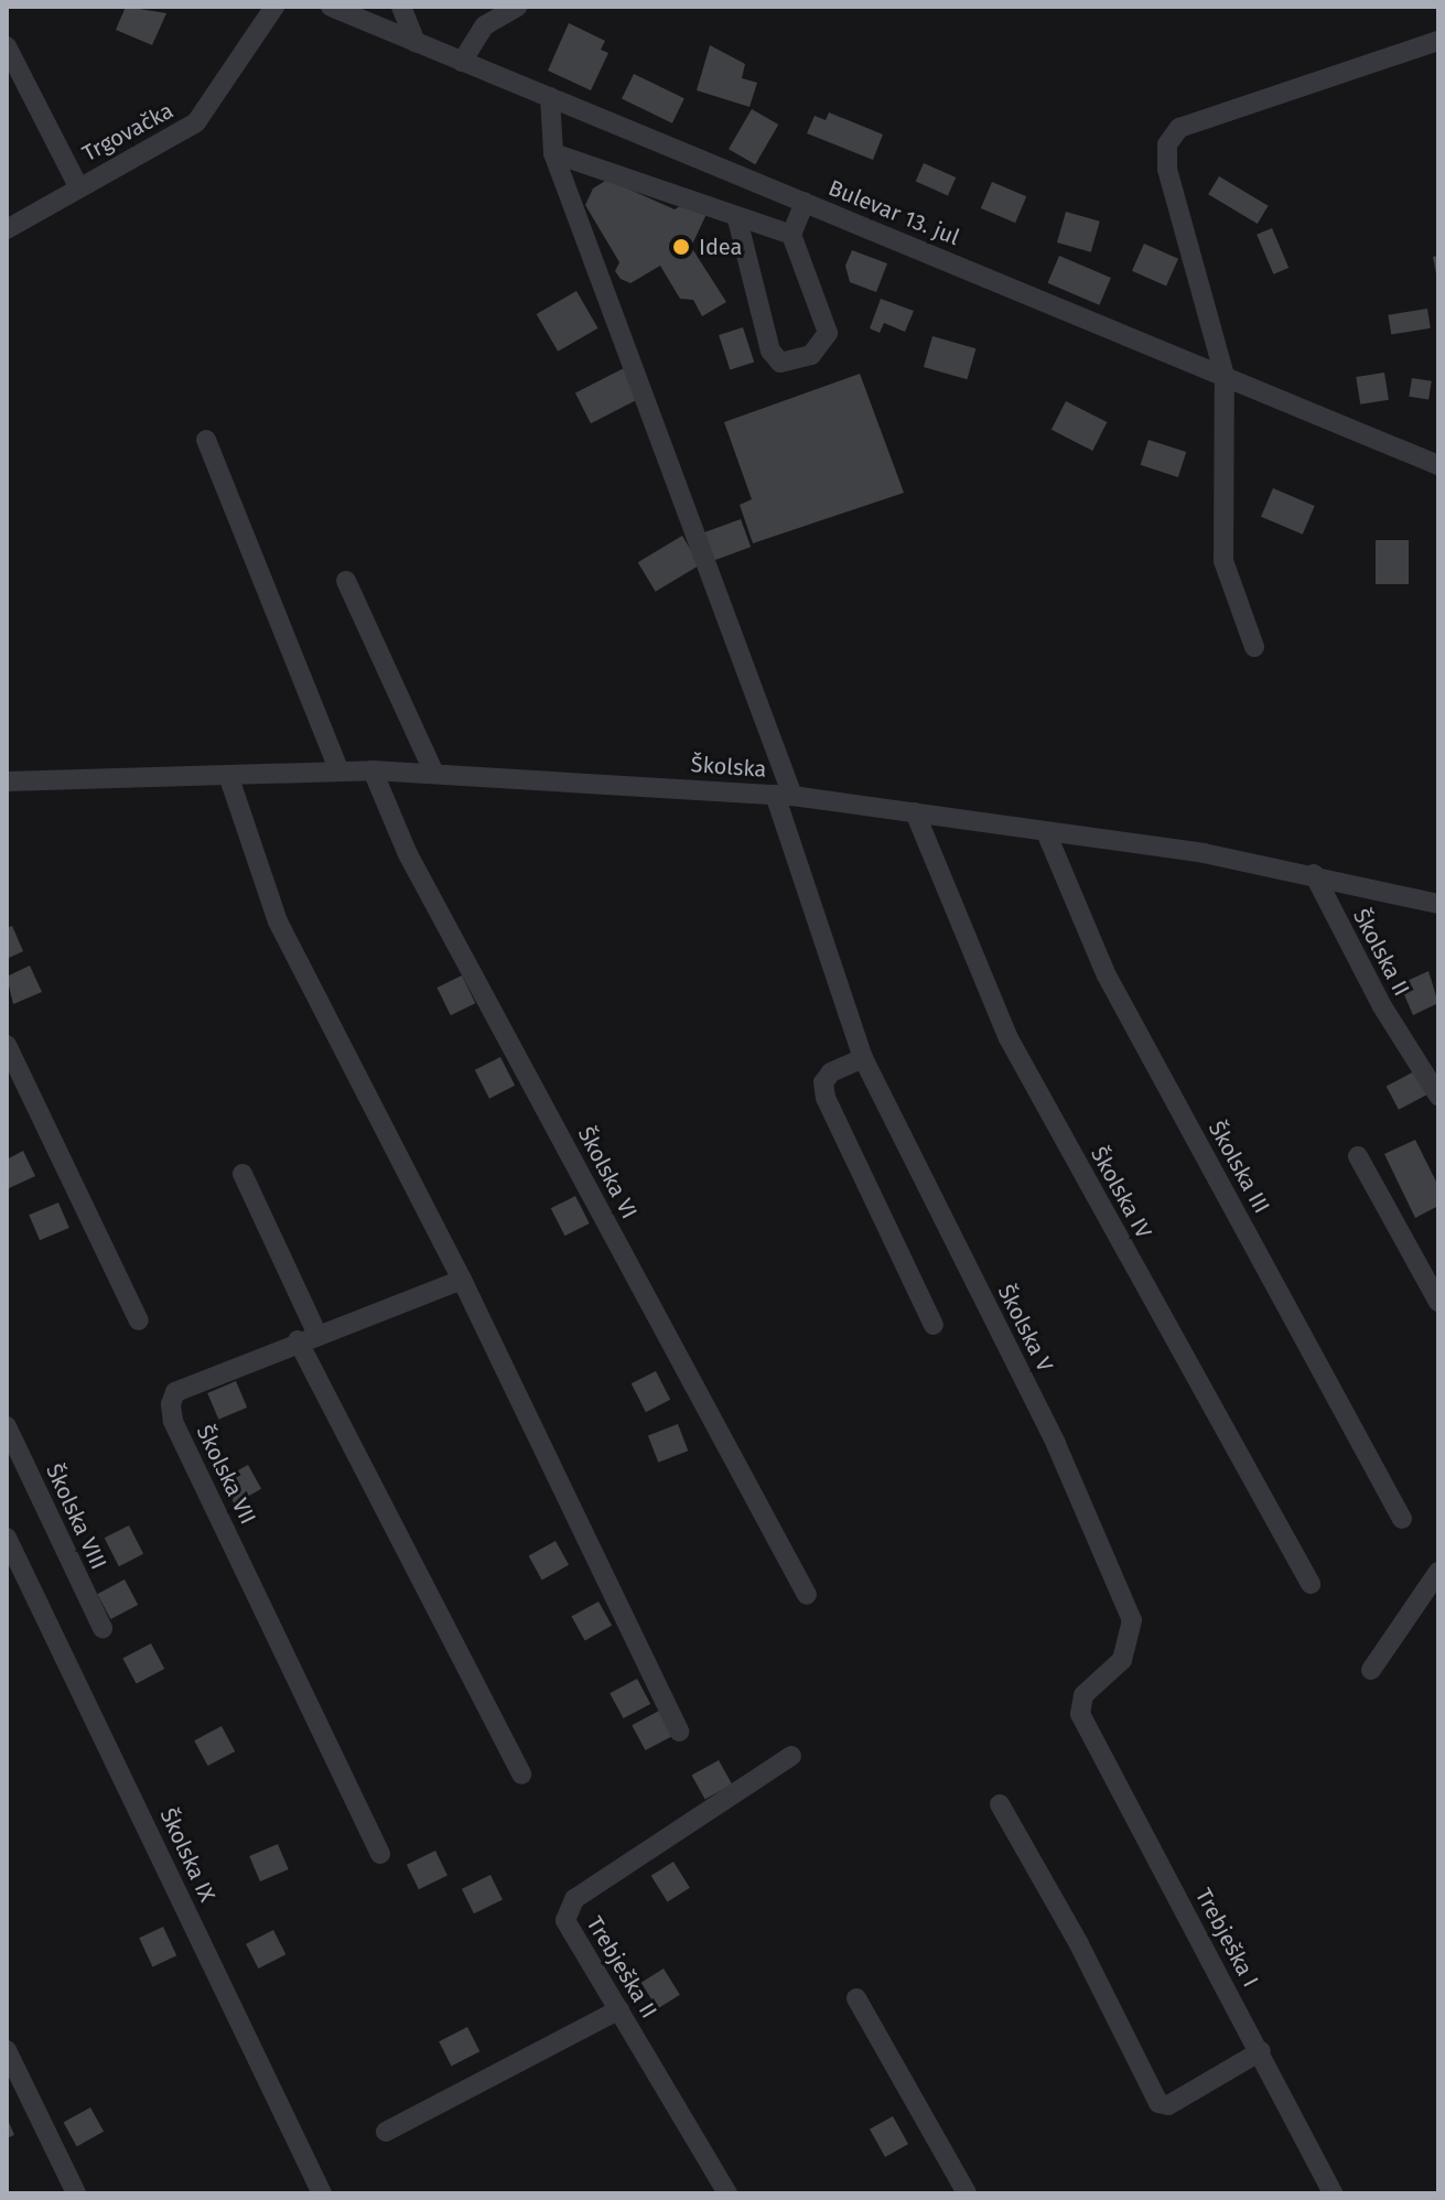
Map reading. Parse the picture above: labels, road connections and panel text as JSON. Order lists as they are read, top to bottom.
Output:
{
  "streets": {
    "street": [
      "Trgovačka",
      "Bulevar 13. jul",
      "Školska",
      "Školska II",
      "Školska III",
      "Školska VI",
      "Školska IV",
      "Školska V",
      "Školska VII",
      "Školska VIII",
      "Školska IX",
      "Trebješka I",
      "Trebješka II"
    ]
  },
  "crossings": [
    ["Bulevar 13. jul", "Školska V"],
    ["Školska", "Školska II"],
    ["Školska", "Školska III"],
    ["Školska", "Školska VI"],
    ["Školska", "Školska IV"],
    ["Školska", "Školska V"],
    ["Školska V", "Trebješka I"]
  ],
  "places": ["Idea"]
}
